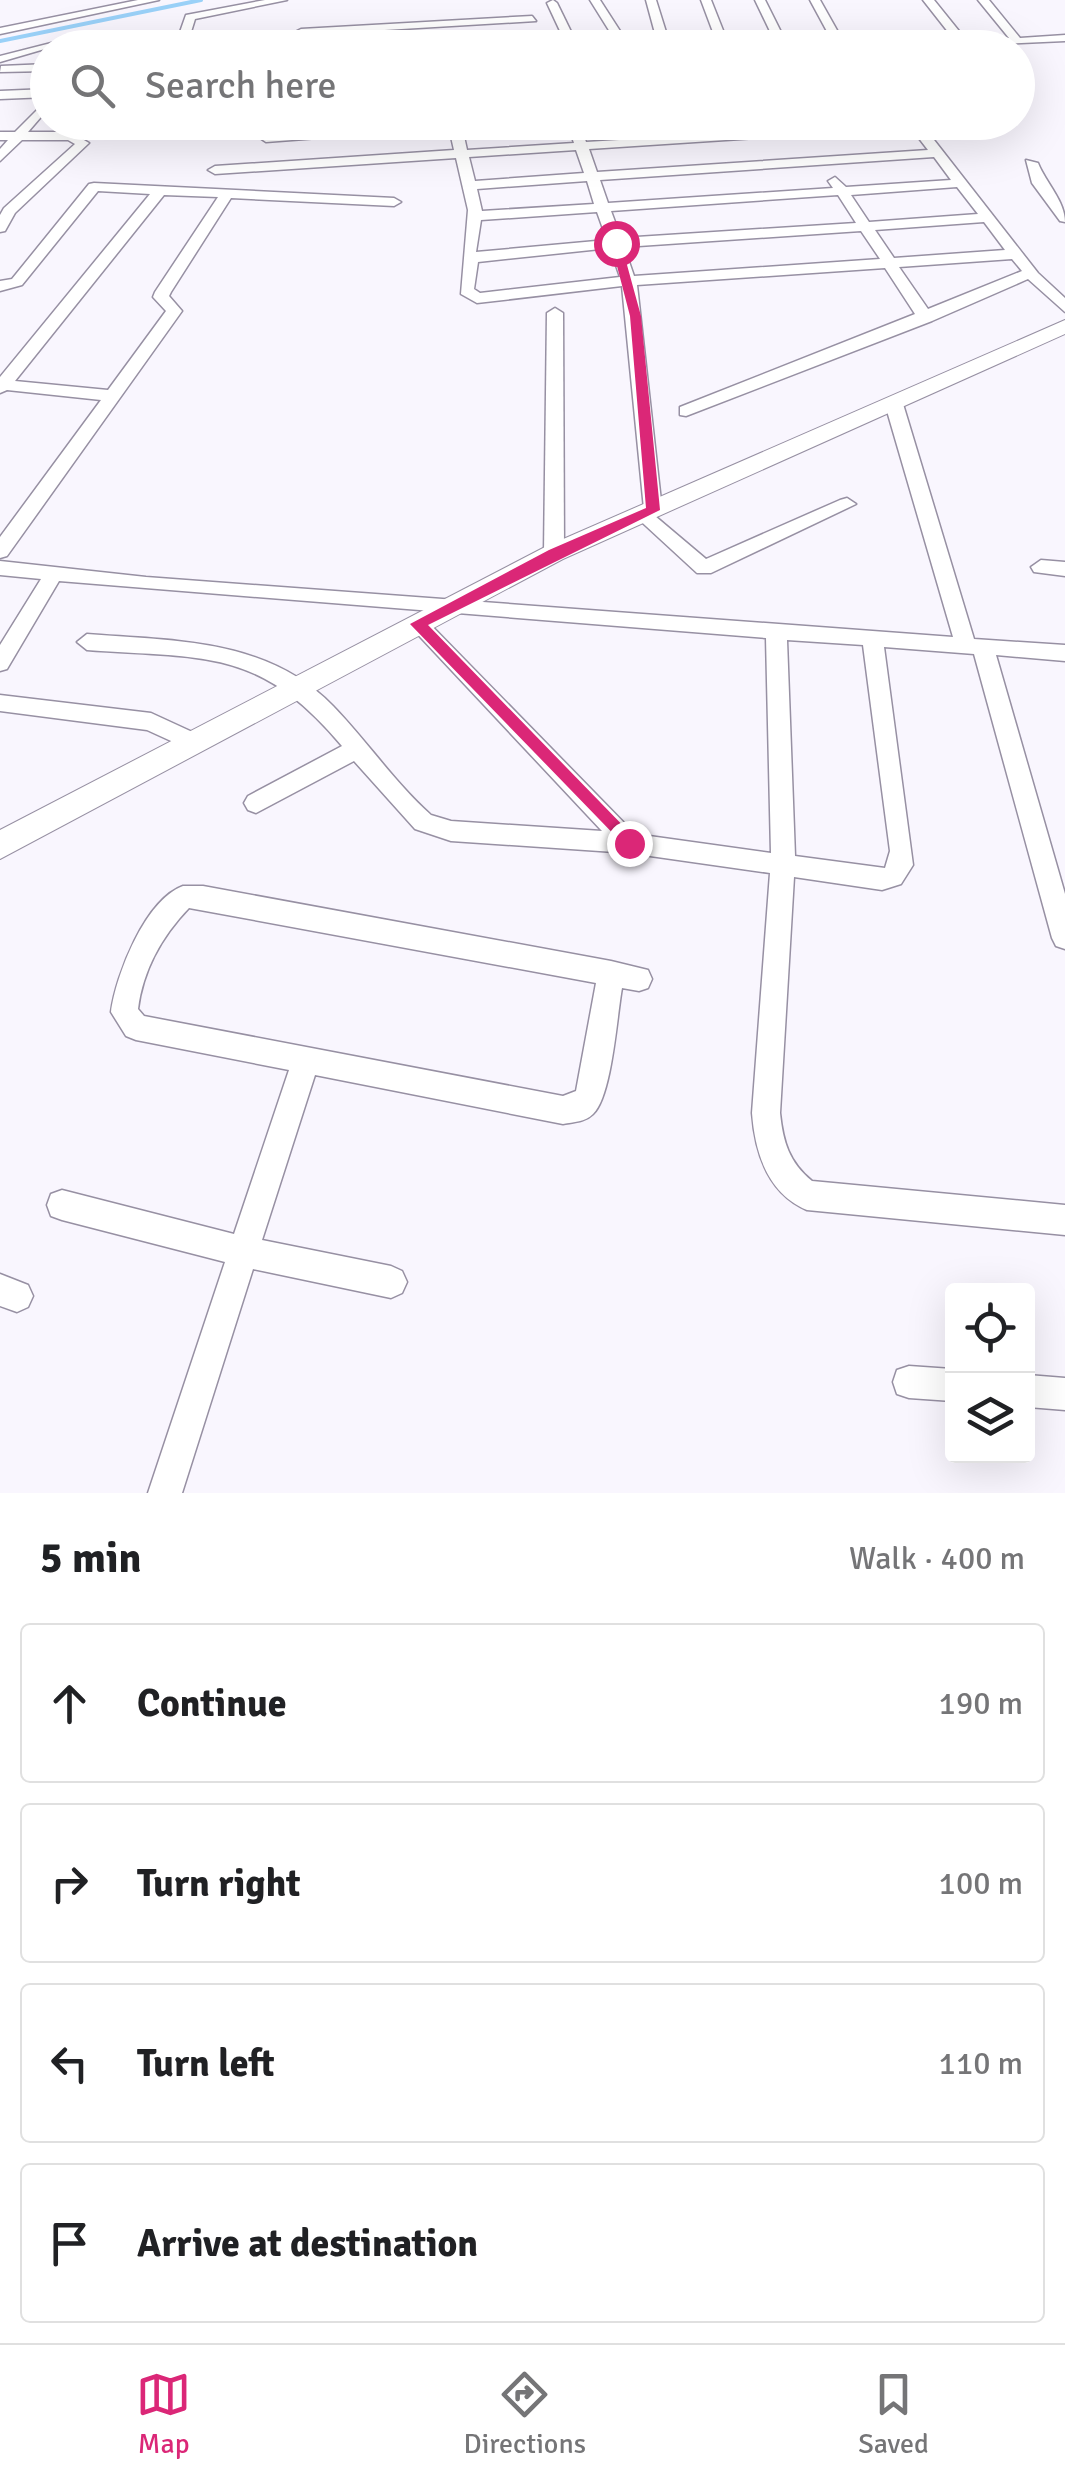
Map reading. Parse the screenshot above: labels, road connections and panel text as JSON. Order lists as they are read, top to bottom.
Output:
{
  "page": {
    "search": "Search here",
    "heading": ["5 min", "Walk · 400 m"],
    "list": [
      ["Continue", "190 m"],
      ["Turn right", "100 m"],
      ["Turn left", "110 m"],
      "Arrive at destination"
    ],
    "nav": ["Map", "Directions", "Saved"]
  }
}
